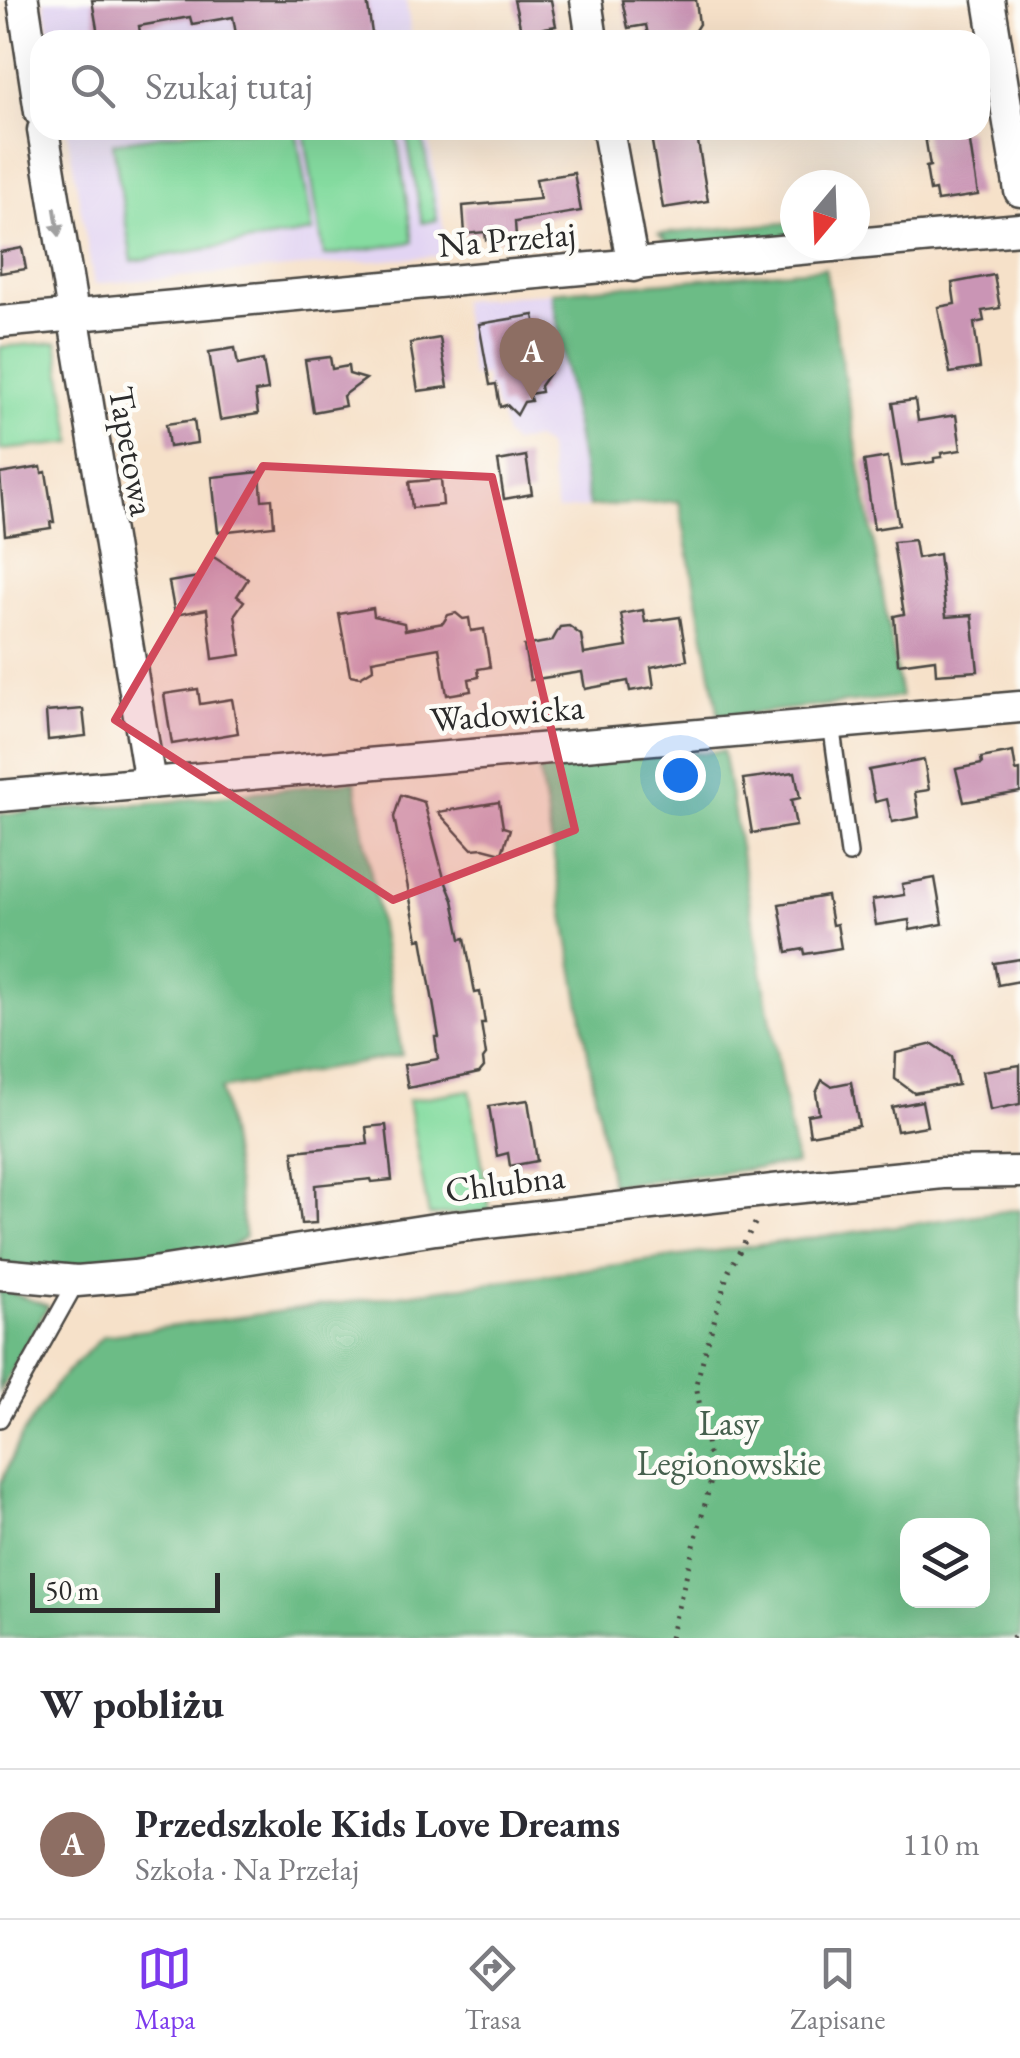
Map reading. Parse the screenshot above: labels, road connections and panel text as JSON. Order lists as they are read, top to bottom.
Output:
{
  "streets": {
    "street": [
      "Na Przełaj",
      "Tapetowa",
      "Wadowicka",
      "Chlubna"
    ]
  },
  "crossings": [
    ["Na Przełaj", "Tapetowa"],
    ["Tapetowa", "Wadowicka"]
  ],
  "parks": ["Lasy Legionowskie"],
  "scale_bar": "50 m",
  "north": "bottom",
  "page": {
    "search": "Szukaj tutaj",
    "pins": "A",
    "scale": "50 m",
    "heading": "W pobliżu",
    "list": [
      {
        "mark": "A",
        "name": "Przedszkole Kids Love Dreams",
        "note": "Szkoła · Na Przełaj",
        "value": "110 m"
      }
    ],
    "nav": ["Mapa", "Trasa", "Zapisane"]
  }
}
